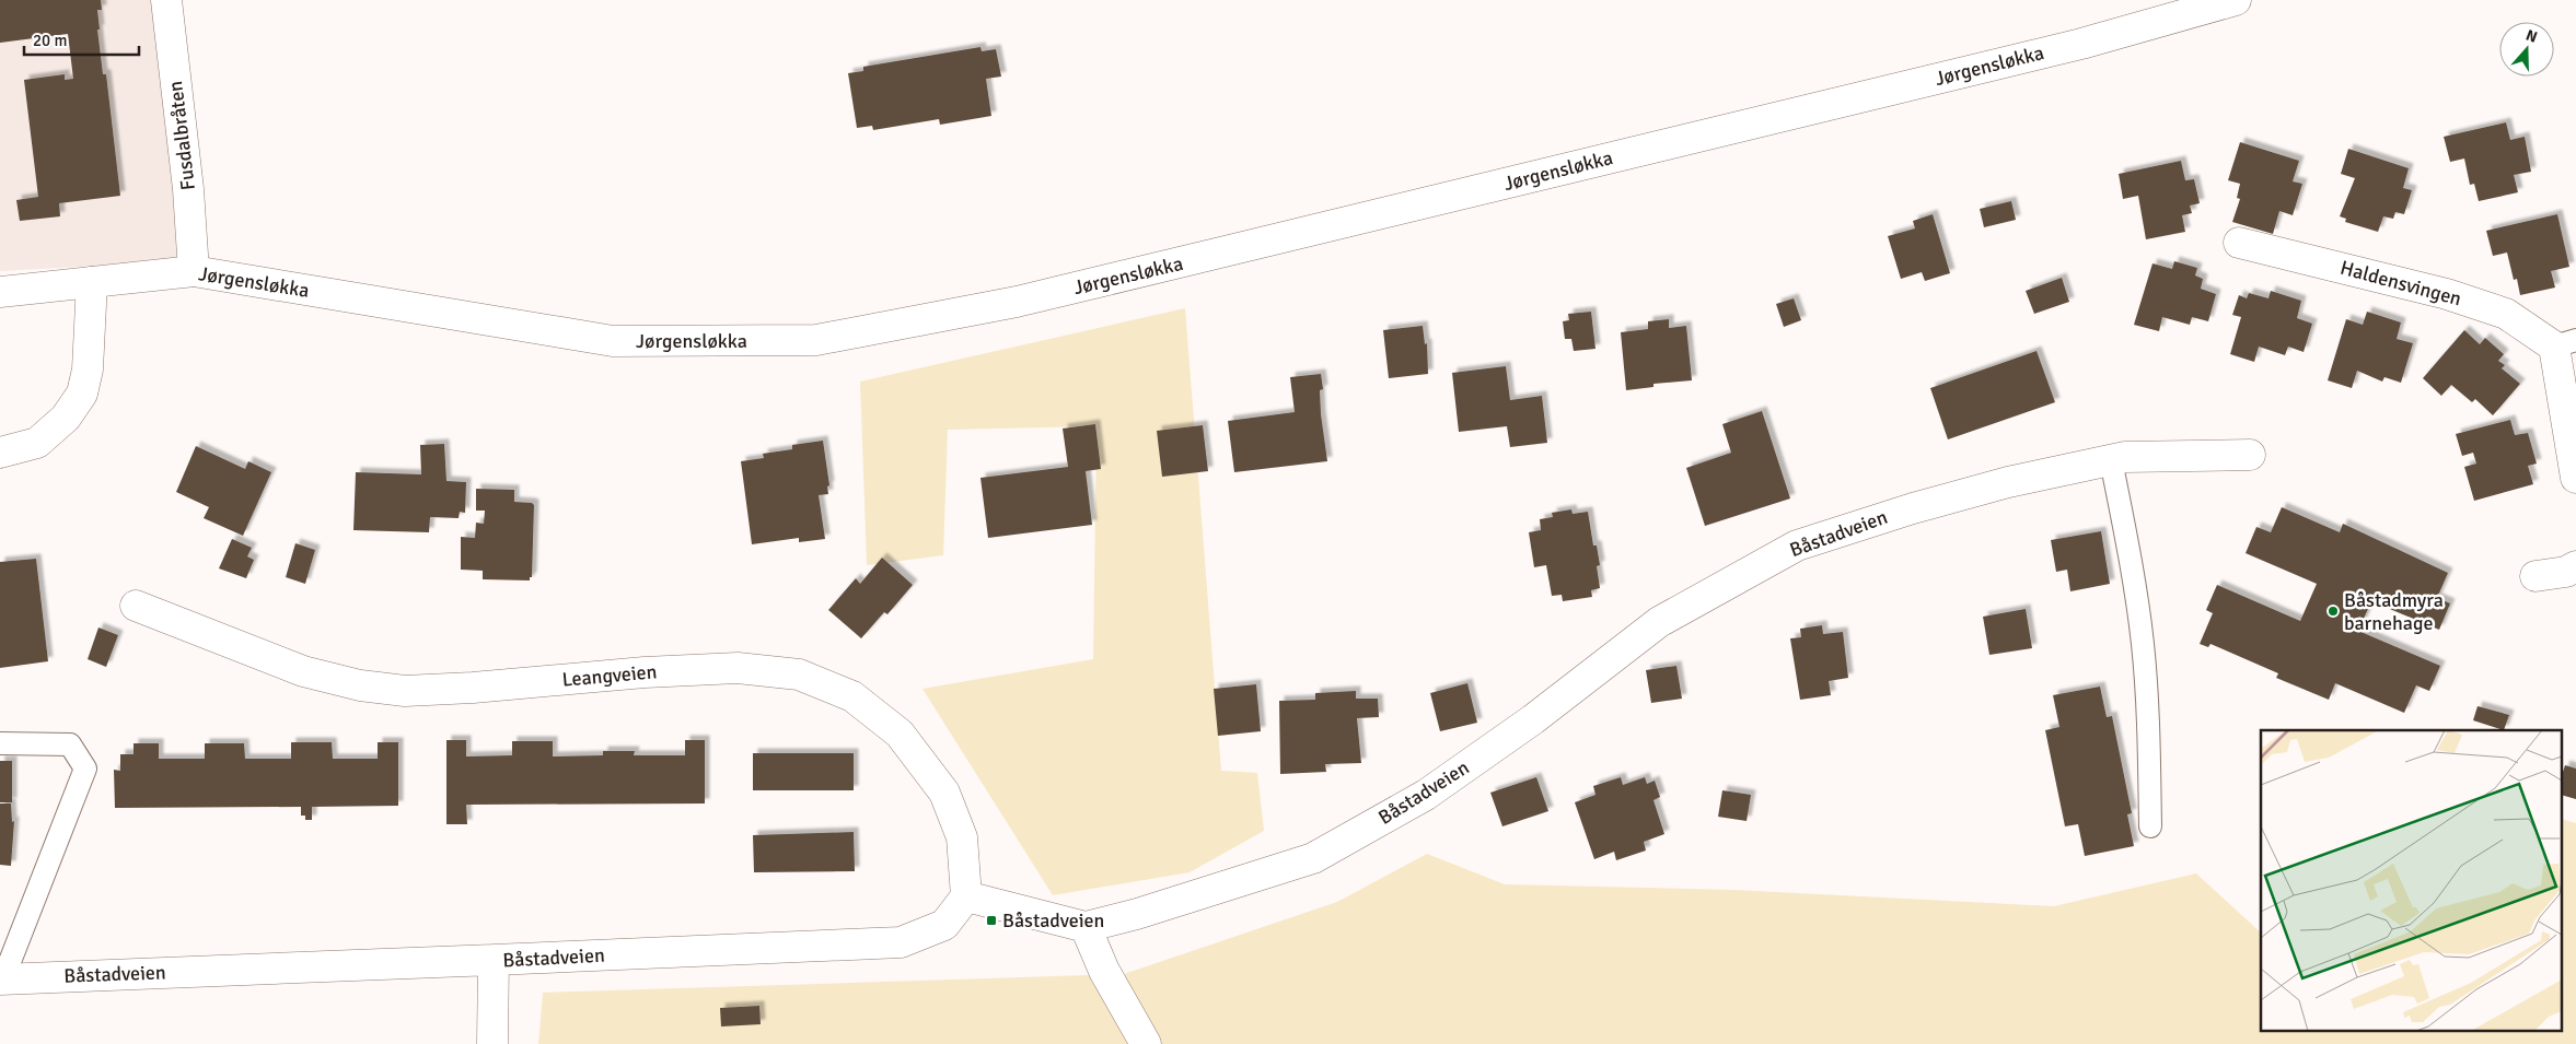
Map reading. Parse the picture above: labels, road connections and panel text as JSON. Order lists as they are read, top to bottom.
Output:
{
  "streets": {
    "street": [
      "Jørgensløkka",
      "Fusdalbråten",
      "Haldensvingen",
      "Båstadveien",
      "Leangveien"
    ]
  },
  "crossings": [
    ["Jørgensløkka", "Fusdalbråten"],
    ["Båstadveien", "Leangveien"]
  ],
  "places": {
    "other": ["Båstadmyra barnehage"],
    "transit": ["Båstadveien"]
  },
  "scale_bar": "20 m",
  "north": "top"
}
